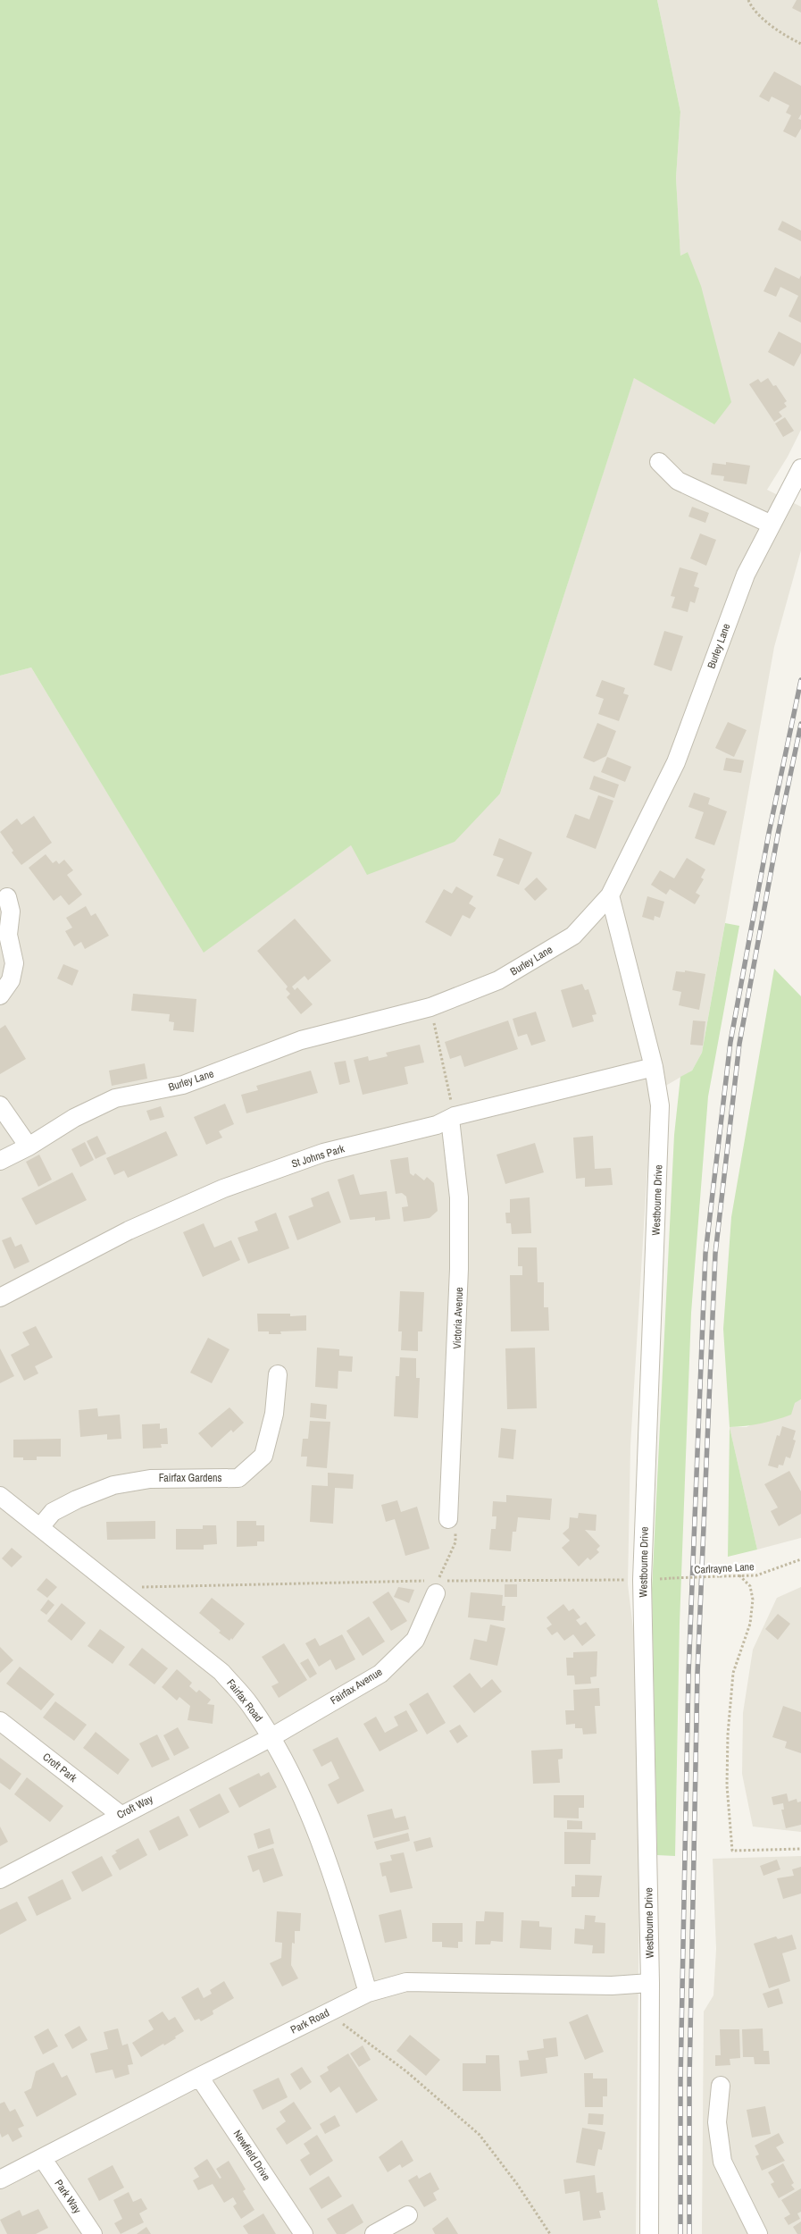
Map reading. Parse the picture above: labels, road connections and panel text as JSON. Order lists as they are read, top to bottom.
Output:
{
  "streets": {
    "street": [
      "Burley Lane",
      "St Johns Park",
      "Westbourne Drive",
      "Victoria Avenue",
      "Fairfax Gardens",
      "Fairfax Avenue",
      "Fairfax Road",
      "Croft Park",
      "Croft Way",
      "Park Road",
      "Newfield Drive",
      "Park Way"
    ],
    "path": ["Carlrayne Lane"]
  },
  "crossings": [
    ["Burley Lane", "Westbourne Drive"],
    ["St Johns Park", "Westbourne Drive"],
    ["St Johns Park", "Victoria Avenue"],
    ["Westbourne Drive", "Park Road"],
    ["Fairfax Gardens", "Fairfax Road"],
    ["Fairfax Avenue", "Fairfax Road"],
    ["Fairfax Avenue", "Croft Way"],
    ["Fairfax Road", "Croft Way"],
    ["Fairfax Road", "Park Road"],
    ["Croft Park", "Croft Way"],
    ["Park Road", "Newfield Drive"],
    ["Park Road", "Park Way"]
  ]
}
